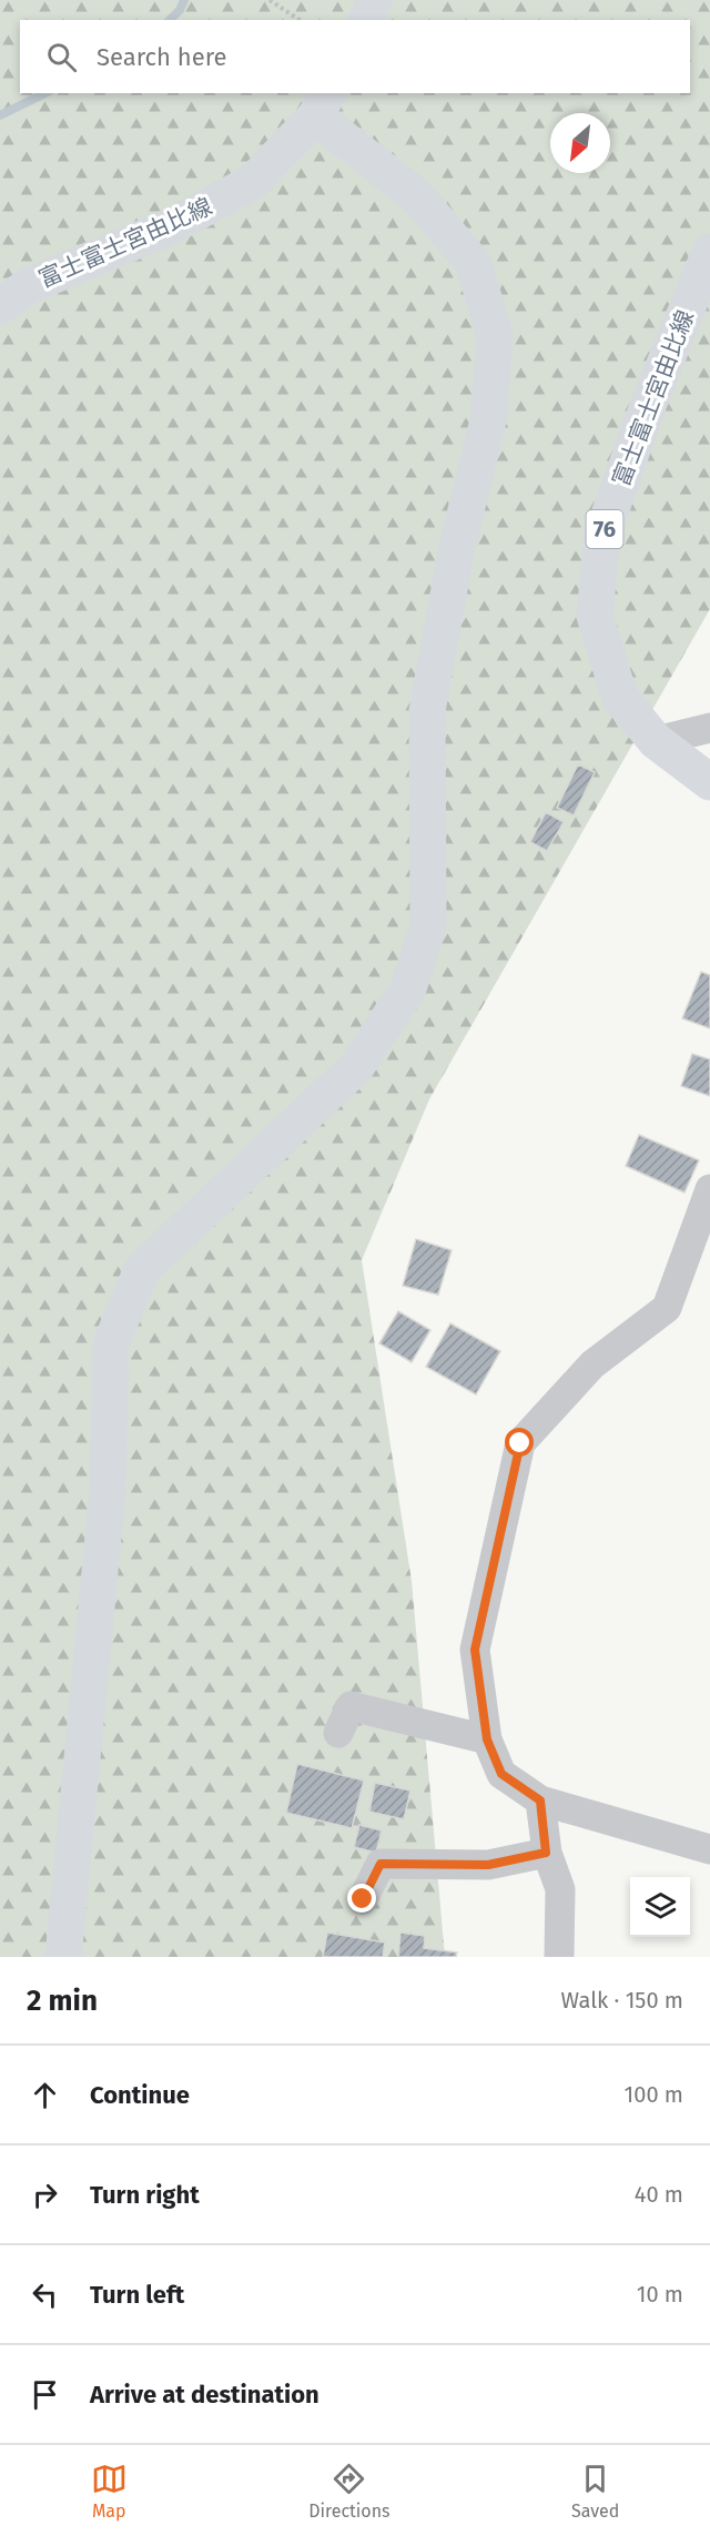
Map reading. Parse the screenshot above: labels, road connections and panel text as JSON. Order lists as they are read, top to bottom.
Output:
{
  "streets": {
    "street": ["富士富士宮由比線", "76"]
  },
  "north": "bottom left",
  "page": {
    "search": "Search here",
    "heading": ["2 min", "Walk · 150 m"],
    "list": [
      ["Continue", "100 m"],
      ["Turn right", "40 m"],
      ["Turn left", "10 m"],
      "Arrive at destination"
    ],
    "nav": ["Map", "Directions", "Saved"]
  }
}
